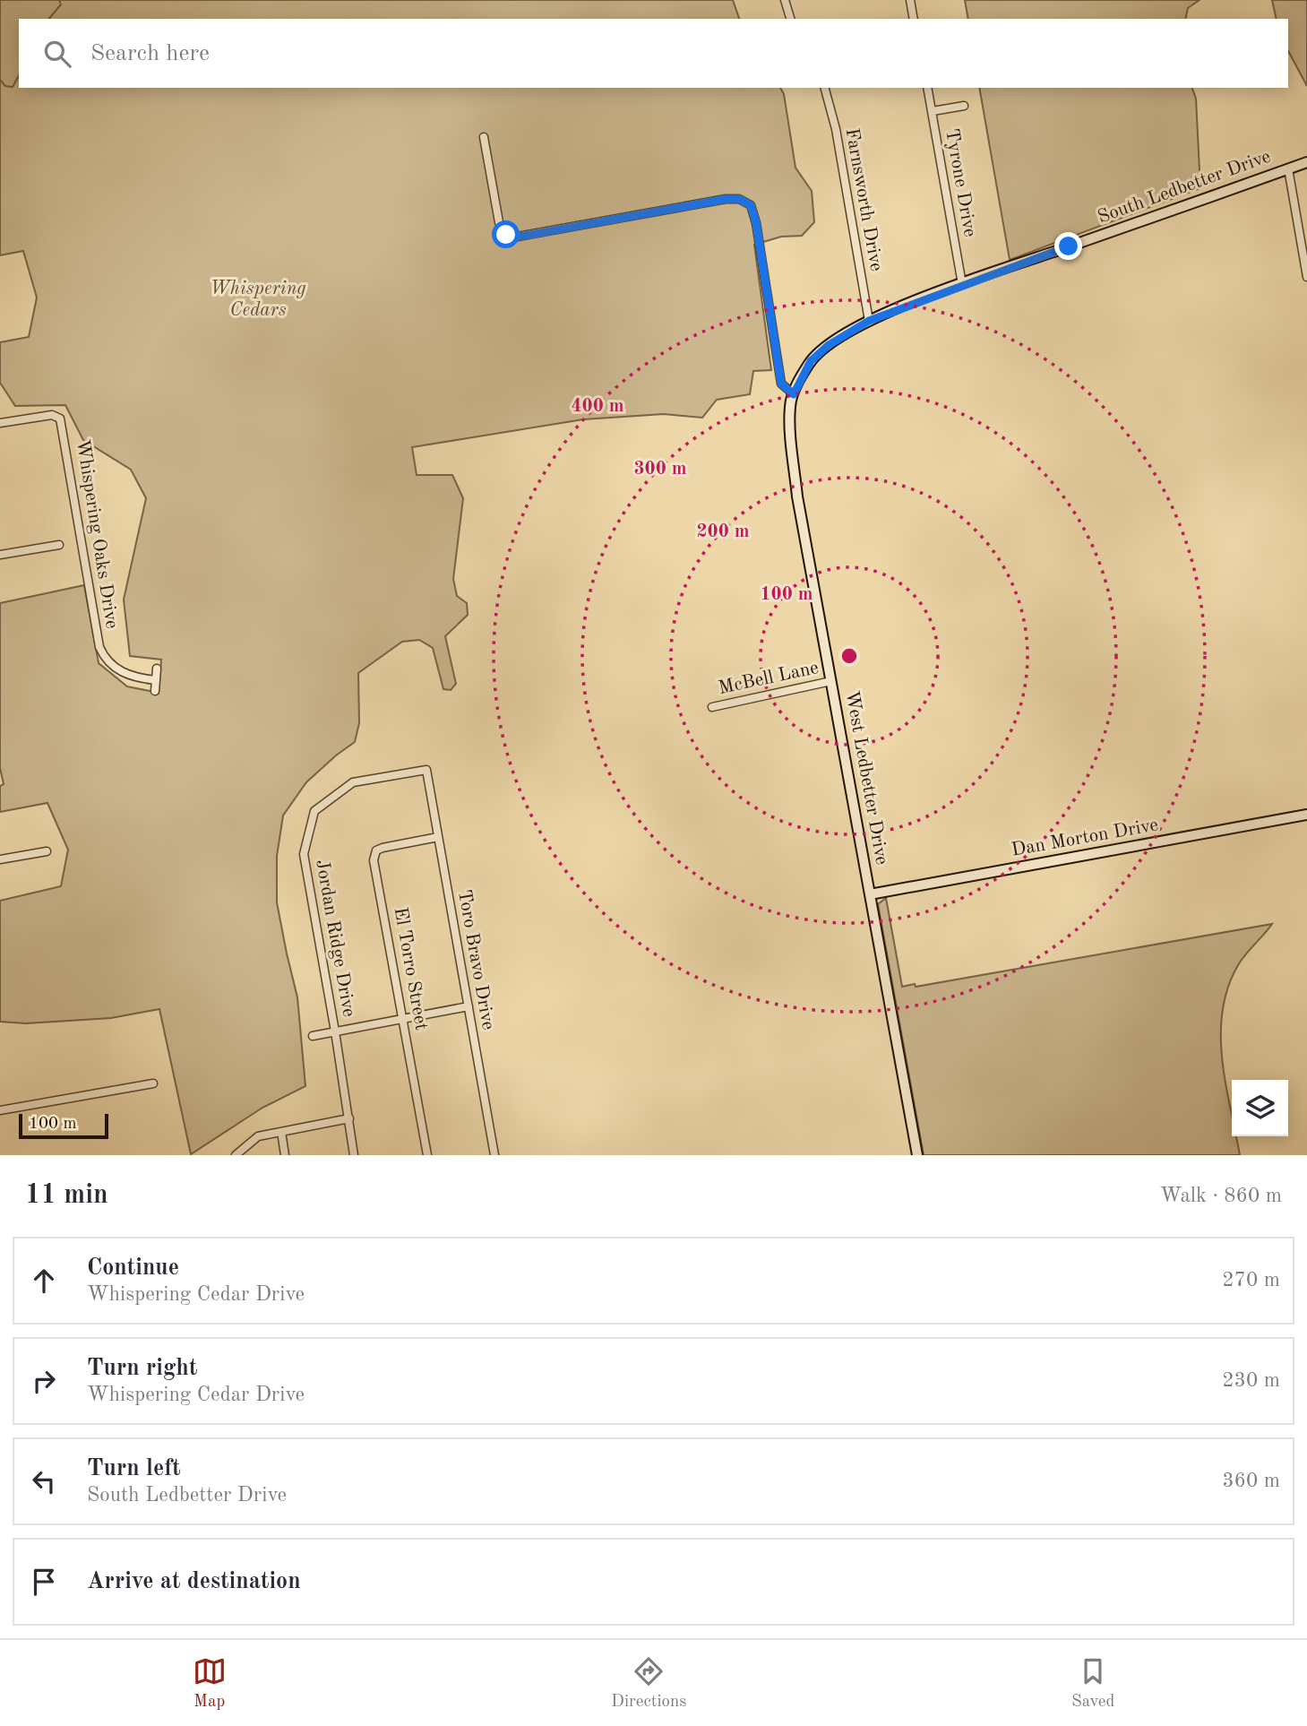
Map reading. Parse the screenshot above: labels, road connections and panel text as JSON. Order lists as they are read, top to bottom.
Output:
{
  "streets": {
    "street": [
      "Tyrone Drive",
      "South Ledbetter Drive",
      "Farnsworth Drive",
      "Whispering Oaks Drive",
      "McBell Lane",
      "West Ledbetter Drive",
      "Dan Morton Drive",
      "Jordan Ridge Drive",
      "Toro Bravo Drive",
      "El Torro Street"
    ]
  },
  "crossings": [
    ["Tyrone Drive", "South Ledbetter Drive"],
    ["South Ledbetter Drive", "Farnsworth Drive"],
    ["South Ledbetter Drive", "West Ledbetter Drive"],
    ["McBell Lane", "West Ledbetter Drive"],
    ["West Ledbetter Drive", "Dan Morton Drive"],
    ["Jordan Ridge Drive", "Toro Bravo Drive"],
    ["Toro Bravo Drive", "El Torro Street"]
  ],
  "parks": ["Whispering Cedars"],
  "scale_bar": "100 m",
  "page": {
    "search": "Search here",
    "scale": "100 m",
    "heading": ["11 min", "Walk · 860 m"],
    "list": [
      ["Continue", "Whispering Cedar Drive", "270 m"],
      ["Turn right", "Whispering Cedar Drive", "230 m"],
      ["Turn left", "South Ledbetter Drive", "360 m"],
      "Arrive at destination"
    ],
    "nav": ["Map", "Directions", "Saved"]
  },
  "rings": [
    "400 m",
    "300 m",
    "200 m",
    "100 m"
  ]
}
